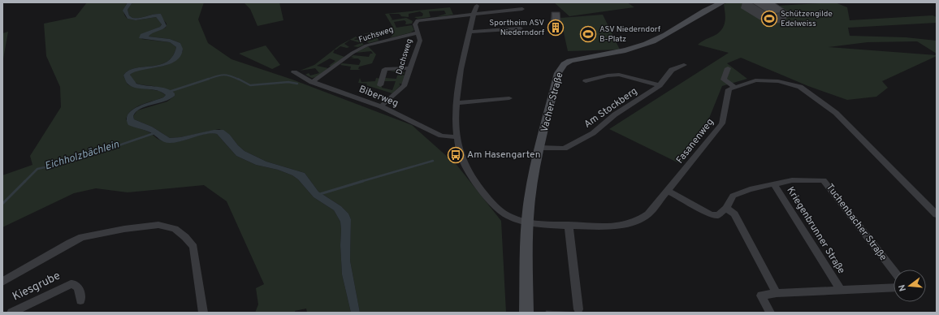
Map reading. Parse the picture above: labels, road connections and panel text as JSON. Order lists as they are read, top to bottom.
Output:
{
  "streets": {
    "main road": ["Vacher Straße"],
    "street": [
      "Fuchsweg",
      "Dachsweg",
      "Biberweg",
      "Am Stockberg",
      "Fasanenweg",
      "Tuchenbacher Straße",
      "Kriegenbrunner Straße",
      "Kiesgrube"
    ]
  },
  "crossings": [
    ["Fuchsweg", "Dachsweg"],
    ["Fuchsweg", "Biberweg"],
    ["Dachsweg", "Biberweg"],
    ["Vacher Straße", "Am Stockberg"],
    ["Vacher Straße", "Fasanenweg"],
    ["Fasanenweg", "Tuchenbacher Straße"],
    ["Tuchenbacher Straße", "Kriegenbrunner Straße"]
  ],
  "water": ["Eichholzbächlein"],
  "places": {
    "sports": ["Schützengilde Edelweiss", "ASV Niederndorf B-Platz"],
    "building": ["Sportheim ASV Niederndorf"],
    "bus stop": ["Am Hasengarten"]
  },
  "north": "left"
}
